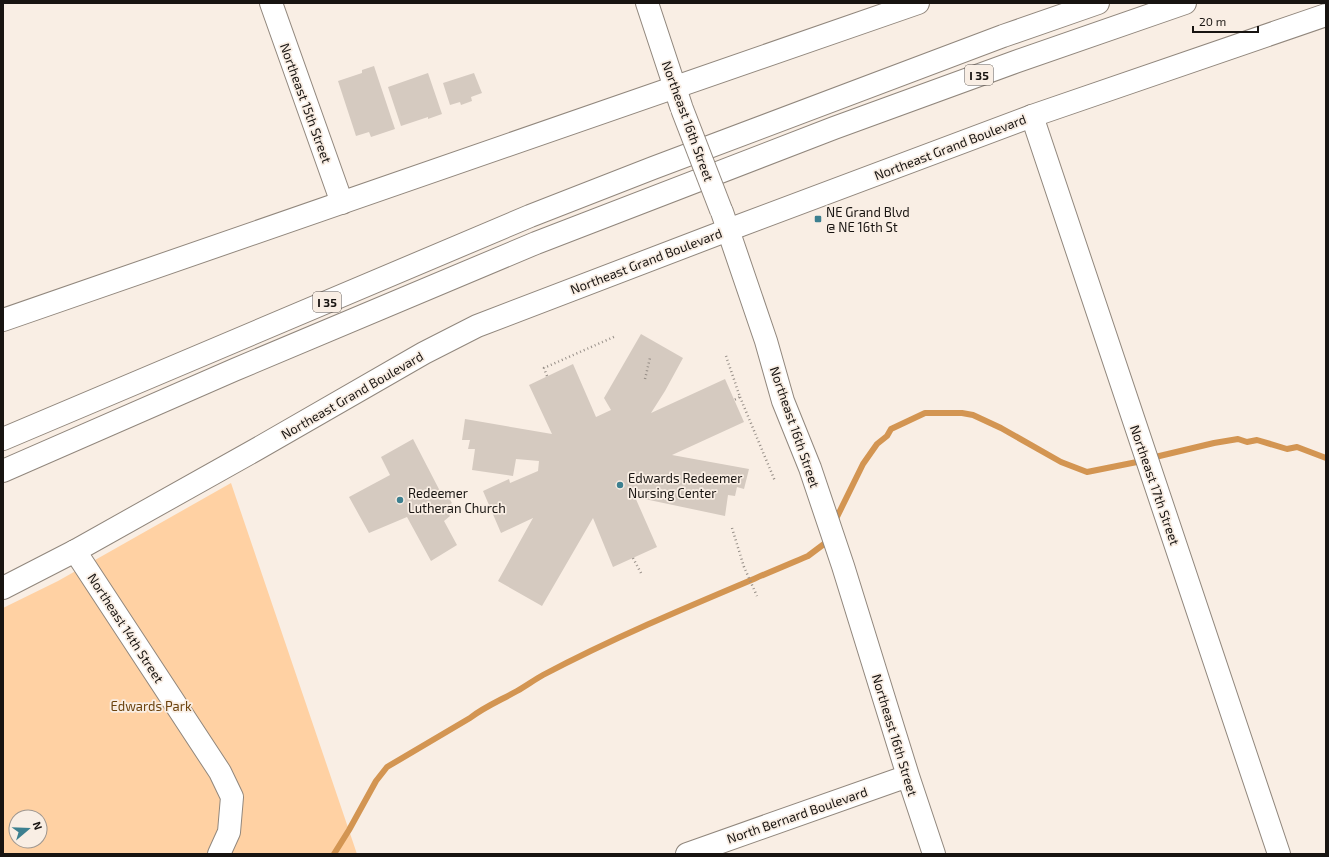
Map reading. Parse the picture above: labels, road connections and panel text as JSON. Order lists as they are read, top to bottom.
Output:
{
  "streets": {
    "main road": [
      "I 35",
      "Northeast 15th Street",
      "Northeast 16th Street",
      "Northeast Grand Boulevard",
      "Northeast 17th Street",
      "Northeast 14th Street",
      "North Bernard Boulevard"
    ]
  },
  "crossings": [
    ["Northeast 16th Street", "Northeast Grand Boulevard"],
    ["Northeast 16th Street", "North Bernard Boulevard"],
    ["Northeast Grand Boulevard", "Northeast 17th Street"],
    ["Northeast Grand Boulevard", "Northeast 14th Street"]
  ],
  "parks": ["Edwards Park"],
  "places": {
    "transit": ["NE Grand Blvd @ NE 16th St"],
    "other": ["Edwards Redeemer Nursing Center", "Redeemer Lutheran Church"]
  },
  "scale_bar": "20 m",
  "north": "right"
}
